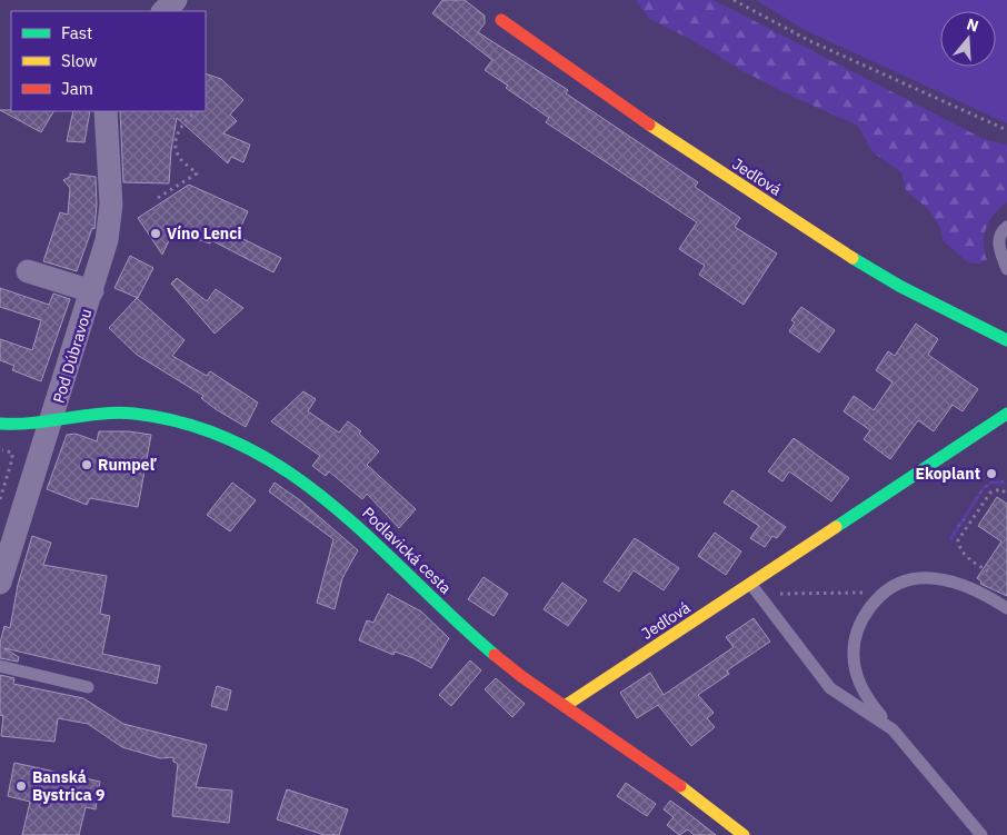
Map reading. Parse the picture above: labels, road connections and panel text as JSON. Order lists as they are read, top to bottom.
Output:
{
  "streets": {
    "street": ["Jedľová", "Pod Dúbravou", "Podlavická cesta"]
  },
  "crossings": [
    ["Jedľová", "Podlavická cesta"],
    ["Pod Dúbravou", "Podlavická cesta"]
  ],
  "places": [
    "Víno Lenci",
    "Rumpeľ",
    "Ekoplant",
    "Banská Bystrica 9"
  ],
  "legend": ["Fast", "Slow", "Jam"],
  "north": "top"
}
